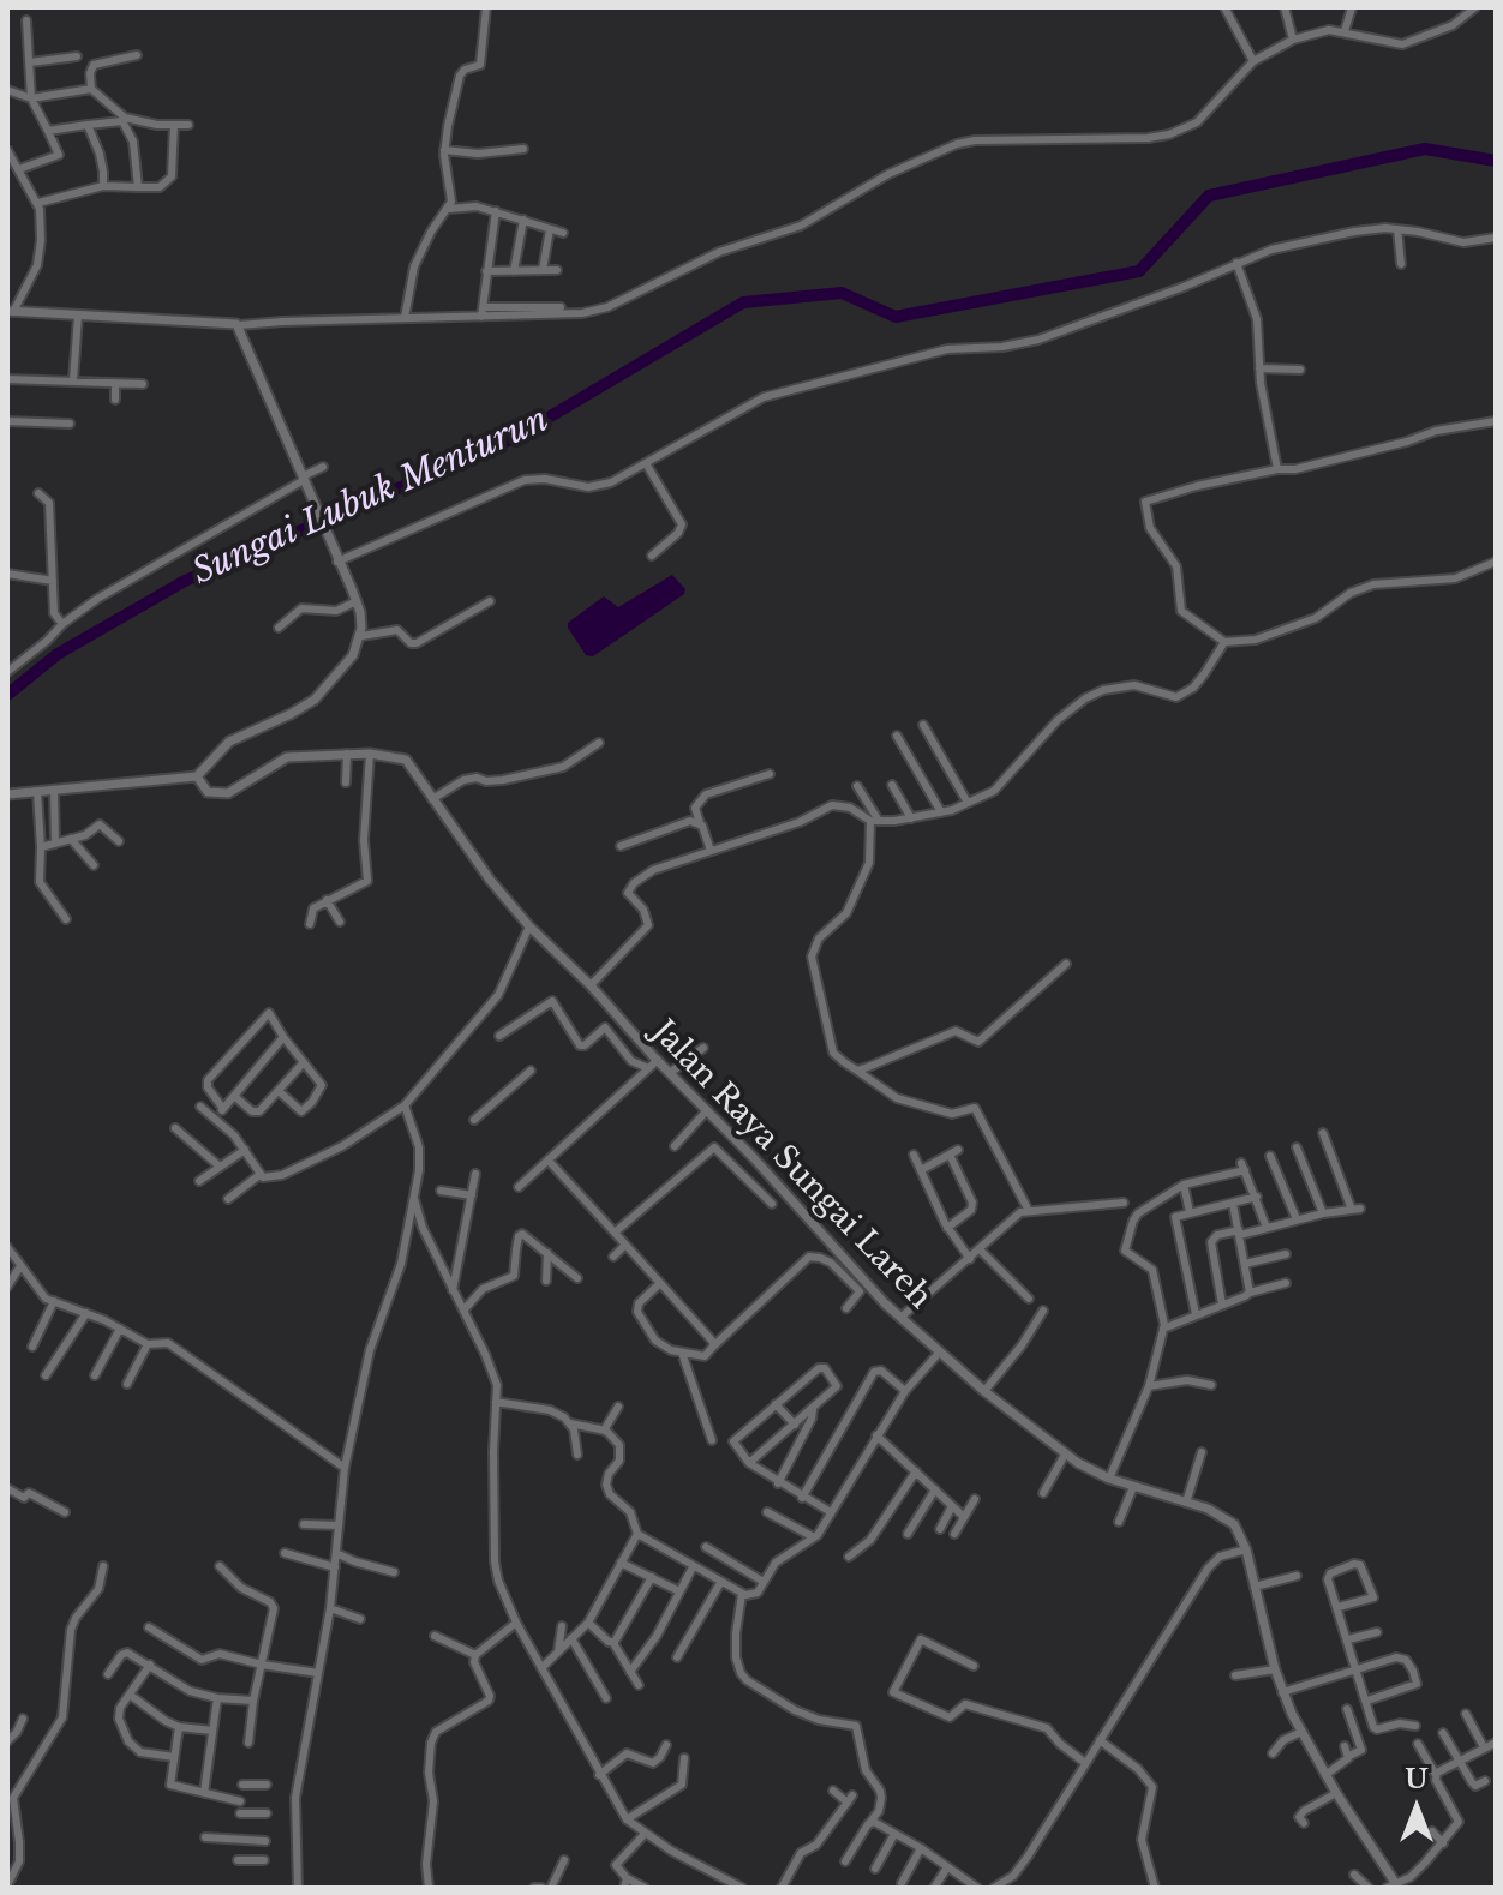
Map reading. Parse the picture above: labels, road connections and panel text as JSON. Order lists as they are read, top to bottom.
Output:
{
  "streets": {
    "street": ["Jalan Raya Sungai Lareh"]
  },
  "water": ["Sungai Lubuk Menturun"],
  "north": "top"
}
